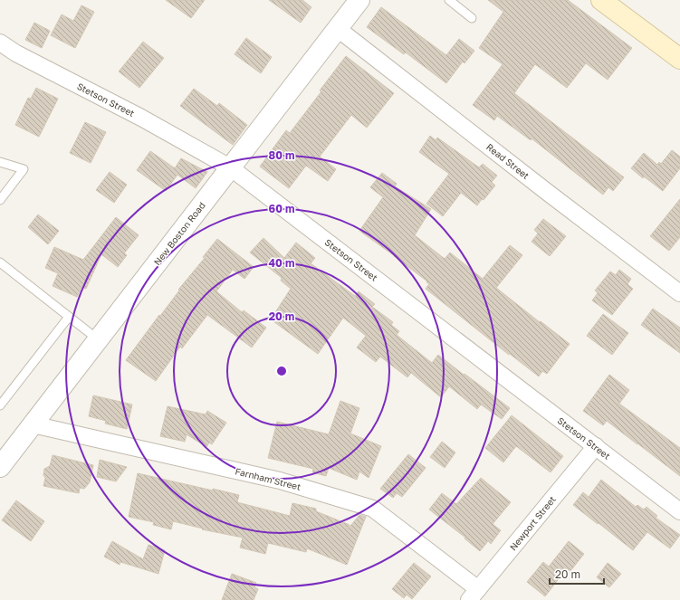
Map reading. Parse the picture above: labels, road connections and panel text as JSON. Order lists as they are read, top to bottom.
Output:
{
  "streets": {
    "street": [
      "Stetson Street",
      "Read Street",
      "New Boston Road",
      "Farnham Street",
      "Newport Street"
    ]
  },
  "crossings": [
    ["Stetson Street", "New Boston Road"],
    ["Stetson Street", "Newport Street"],
    ["Read Street", "New Boston Road"],
    ["New Boston Road", "Farnham Street"],
    ["Farnham Street", "Newport Street"]
  ],
  "scale_bar": "20 m",
  "rings": [
    "80 m",
    "60 m",
    "40 m",
    "20 m"
  ]
}
